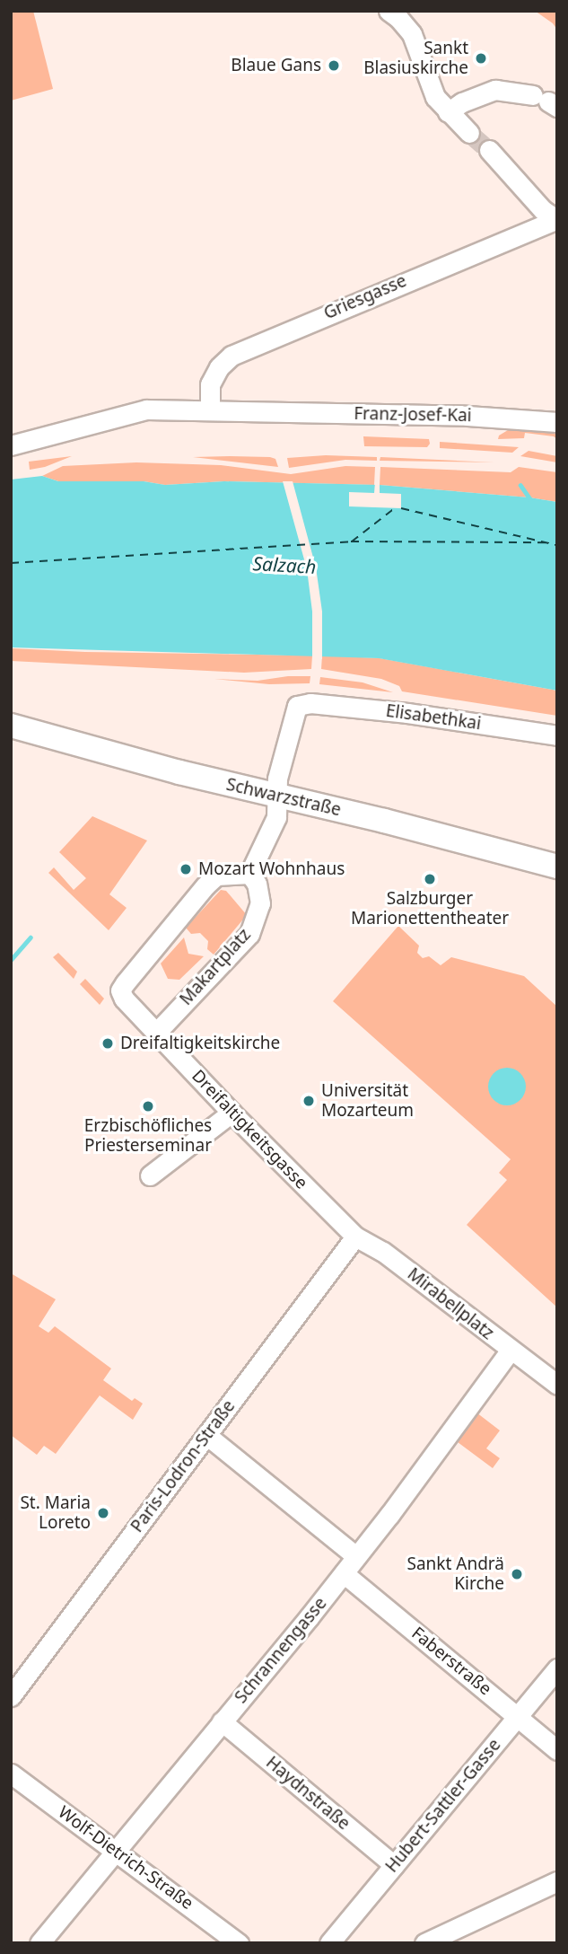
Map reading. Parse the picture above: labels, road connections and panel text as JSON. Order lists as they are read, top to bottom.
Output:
{
  "streets": {
    "main road": ["Schwarzstraße"],
    "street": [
      "Griesgasse",
      "Franz-Josef-Kai",
      "Elisabethkai",
      "Makartplatz",
      "Dreifaltigkeitsgasse",
      "Mirabellplatz",
      "Paris-Lodron-Straße",
      "Schrannengasse",
      "Faberstraße",
      "Haydnstraße",
      "Hubert-Sattler-Gasse",
      "Wolf-Dietrich-Straße"
    ]
  },
  "crossings": [
    ["Griesgasse", "Franz-Josef-Kai"],
    ["Elisabethkai", "Schwarzstraße"],
    ["Makartplatz", "Dreifaltigkeitsgasse"],
    ["Dreifaltigkeitsgasse", "Mirabellplatz"],
    ["Dreifaltigkeitsgasse", "Paris-Lodron-Straße"],
    ["Mirabellplatz", "Paris-Lodron-Straße"],
    ["Mirabellplatz", "Schrannengasse"],
    ["Schrannengasse", "Faberstraße"],
    ["Schrannengasse", "Haydnstraße"],
    ["Schrannengasse", "Wolf-Dietrich-Straße"],
    ["Faberstraße", "Hubert-Sattler-Gasse"],
    ["Haydnstraße", "Hubert-Sattler-Gasse"]
  ],
  "water": ["Salzach"],
  "places": [
    "Sankt Blasiuskirche",
    "Blaue Gans",
    "Mozart Wohnhaus",
    "Salzburger Marionettentheater",
    "Dreifaltigkeitskirche",
    "Universität Mozarteum",
    "Erzbischöfliches Priesterseminar",
    "St. Maria Loreto",
    "Sankt Andrä Kirche"
  ]
}
